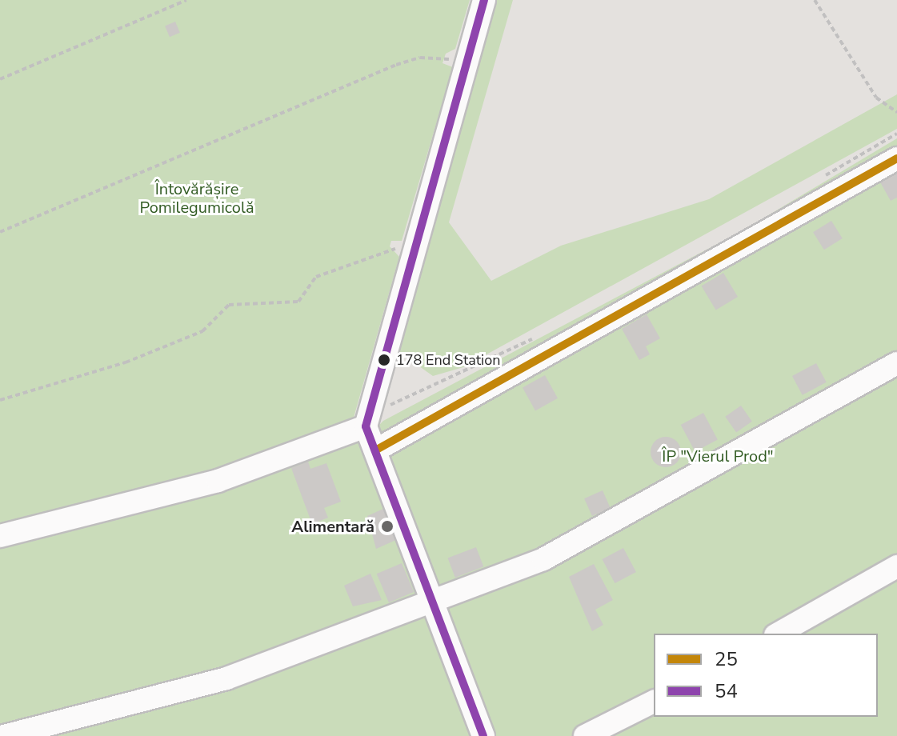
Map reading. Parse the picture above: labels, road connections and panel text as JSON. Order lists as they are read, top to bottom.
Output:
{
  "parks": ["Întovărășire Pomilegumicolă", "ÎP \"Vierul Prod\""],
  "places": ["178 End Station", "Alimentară"],
  "lines": ["transit line 54", "transit line 25"],
  "legend": ["25", "54"]
}
